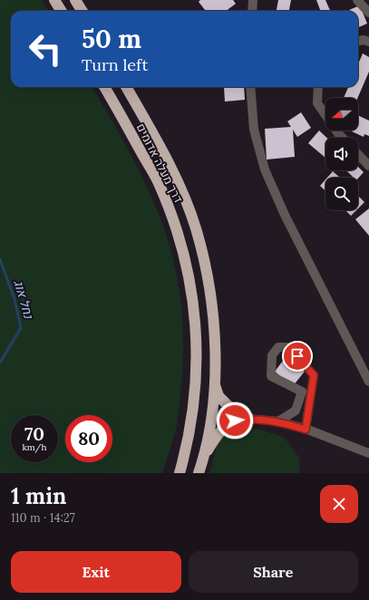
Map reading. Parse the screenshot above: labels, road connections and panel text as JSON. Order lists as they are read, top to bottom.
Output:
{
  "streets": {
    "highway": ["דרך מעלה אדומים"]
  },
  "water": ["נחל אוג"],
  "north": "left",
  "page": {
    "turn": ["50 m", "Turn left"],
    "speed": "70 km/h",
    "limit": "80",
    "heading": ["1 min", "110 m · 14:27"],
    "buttons": ["Exit", "Share"]
  }
}
